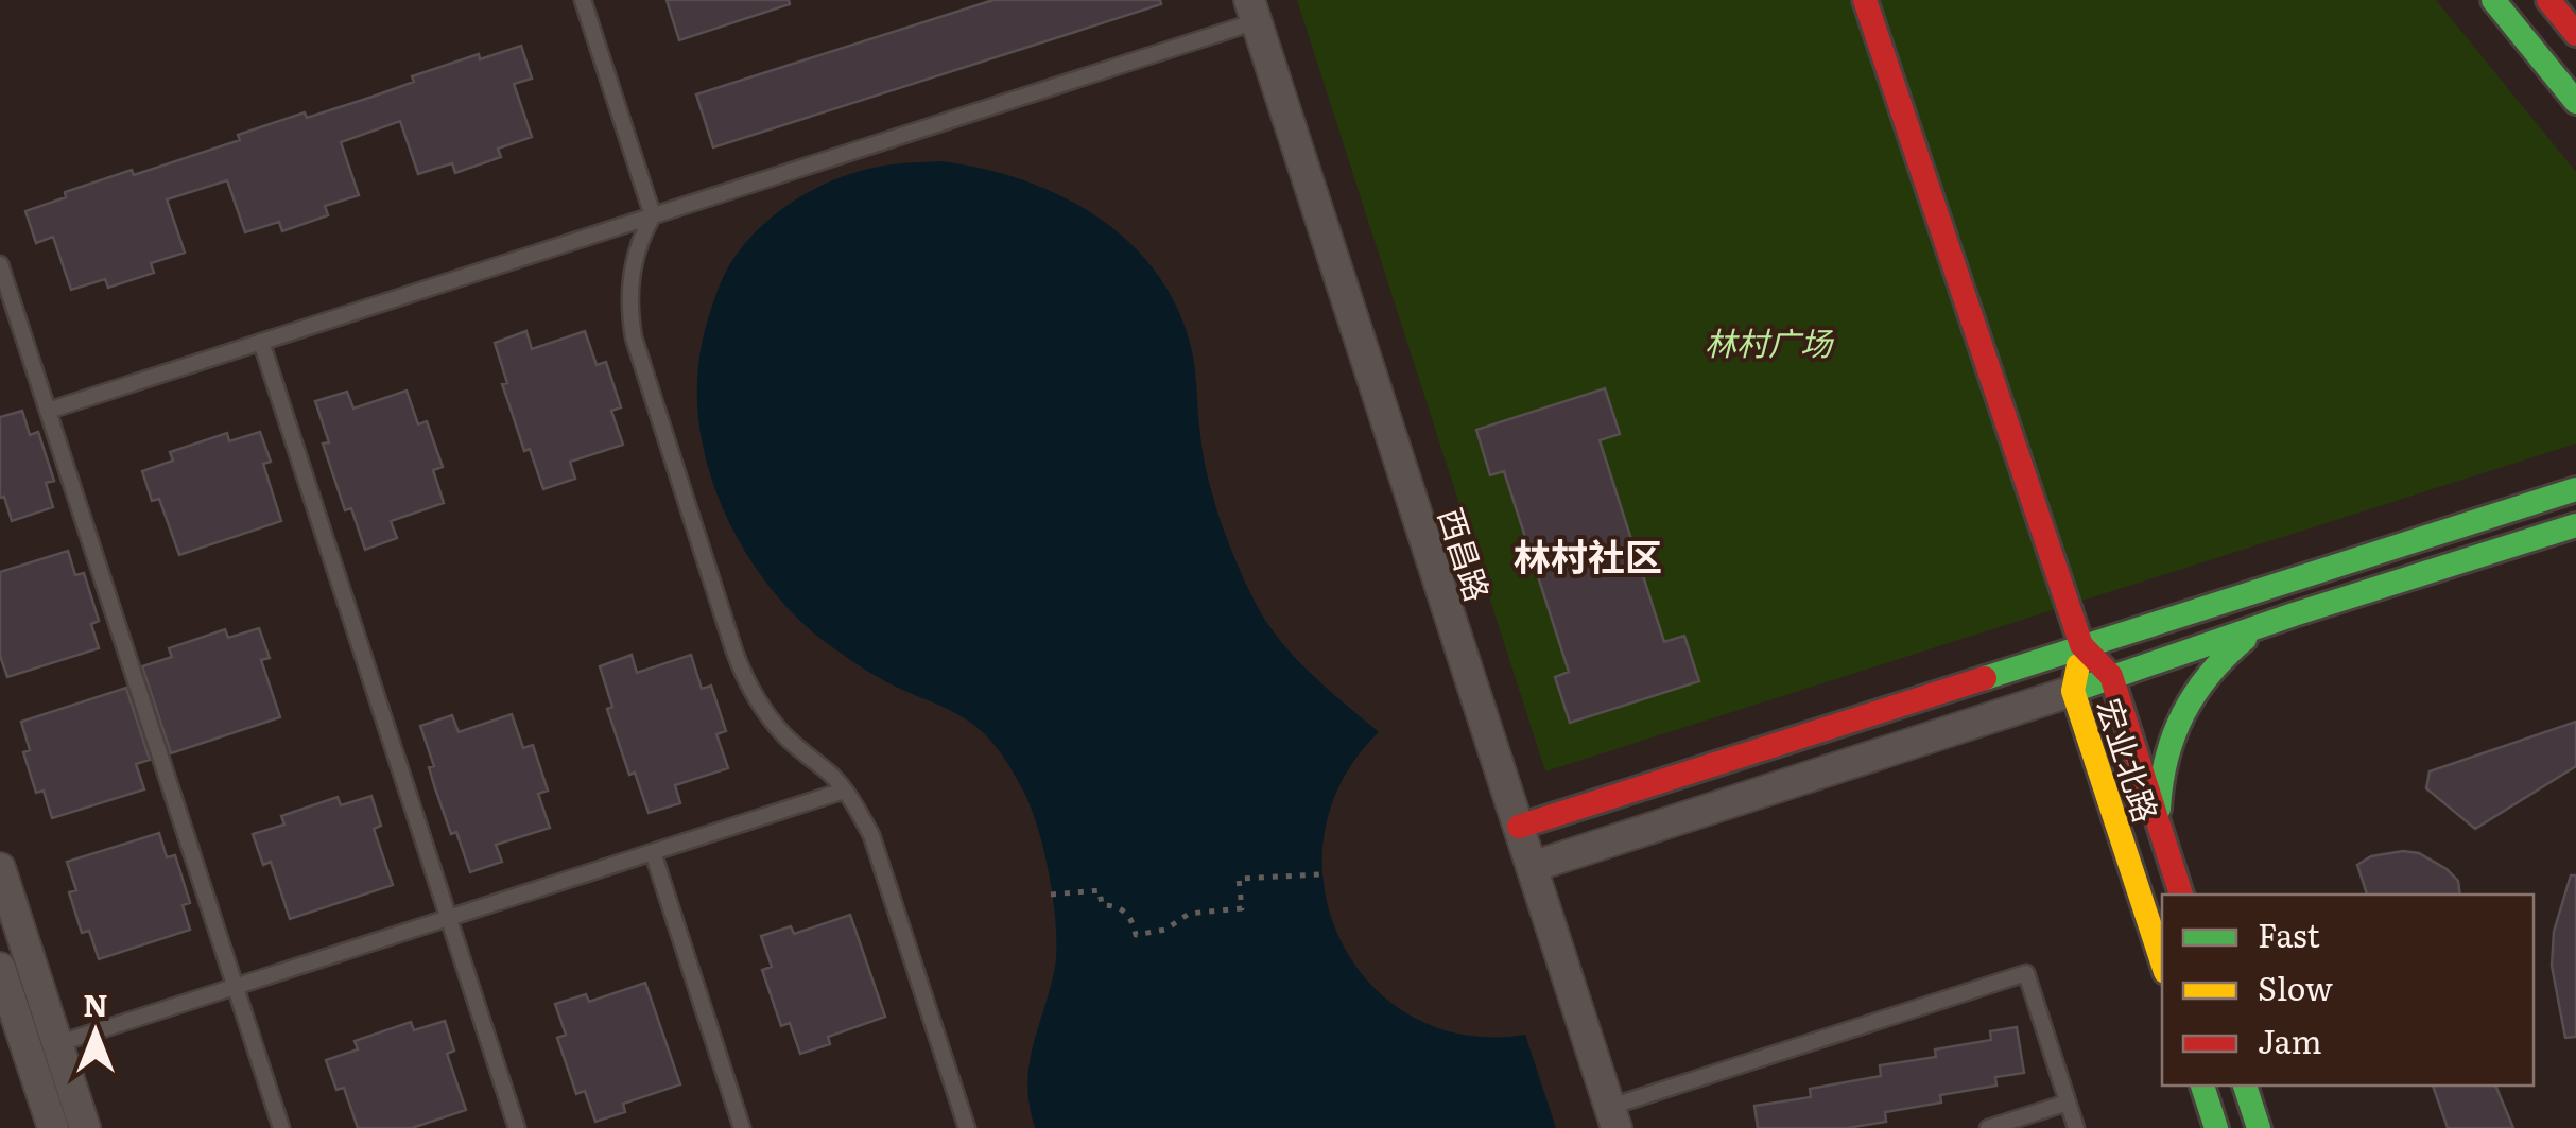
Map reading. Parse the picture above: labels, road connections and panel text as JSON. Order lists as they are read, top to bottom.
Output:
{
  "streets": {
    "main road": ["宏业北路"],
    "street": ["西昌路"]
  },
  "districts": ["林村社区"],
  "parks": ["林村广场"],
  "legend": ["Fast", "Slow", "Jam"],
  "north": "top"
}
